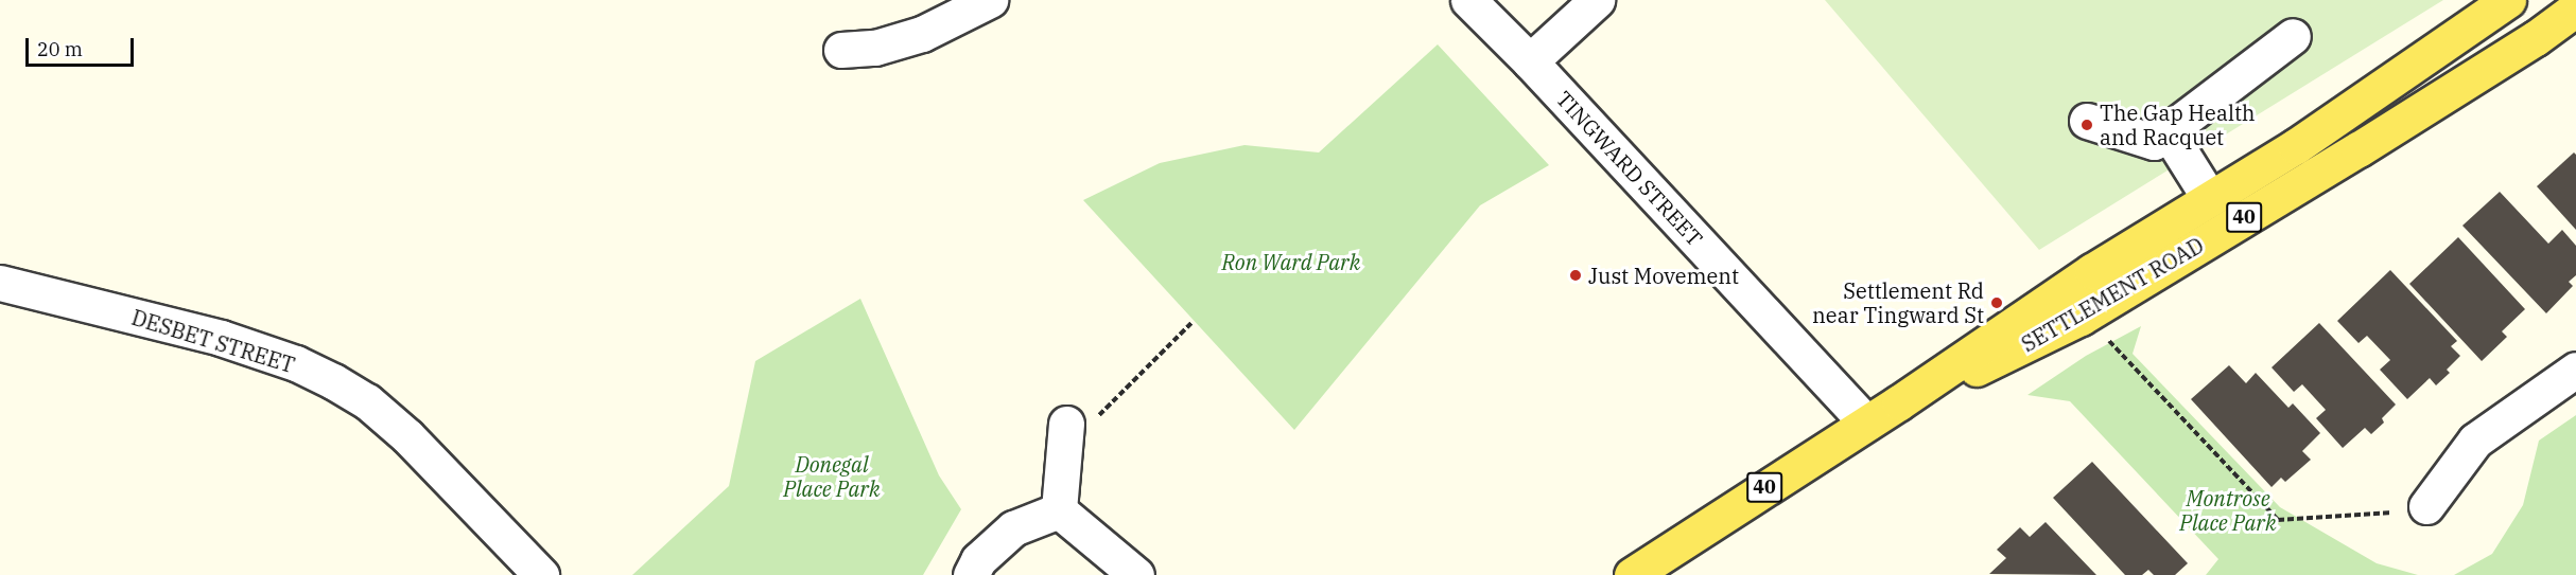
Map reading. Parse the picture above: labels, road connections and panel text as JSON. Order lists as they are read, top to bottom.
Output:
{
  "streets": {
    "main road": ["40", "SETTLEMENT ROAD"],
    "street": ["TINGWARD STREET", "DESBET STREET"]
  },
  "crossings": [
    ["TINGWARD STREET", "SETTLEMENT ROAD"]
  ],
  "parks": ["Ron Ward Park", "Donegal Place Park", "Montrose Place Park"],
  "places": ["The Gap Health and Racquet", "Just Movement", "Settlement Rd near Tingward St"],
  "scale_bar": "20 m"
}
